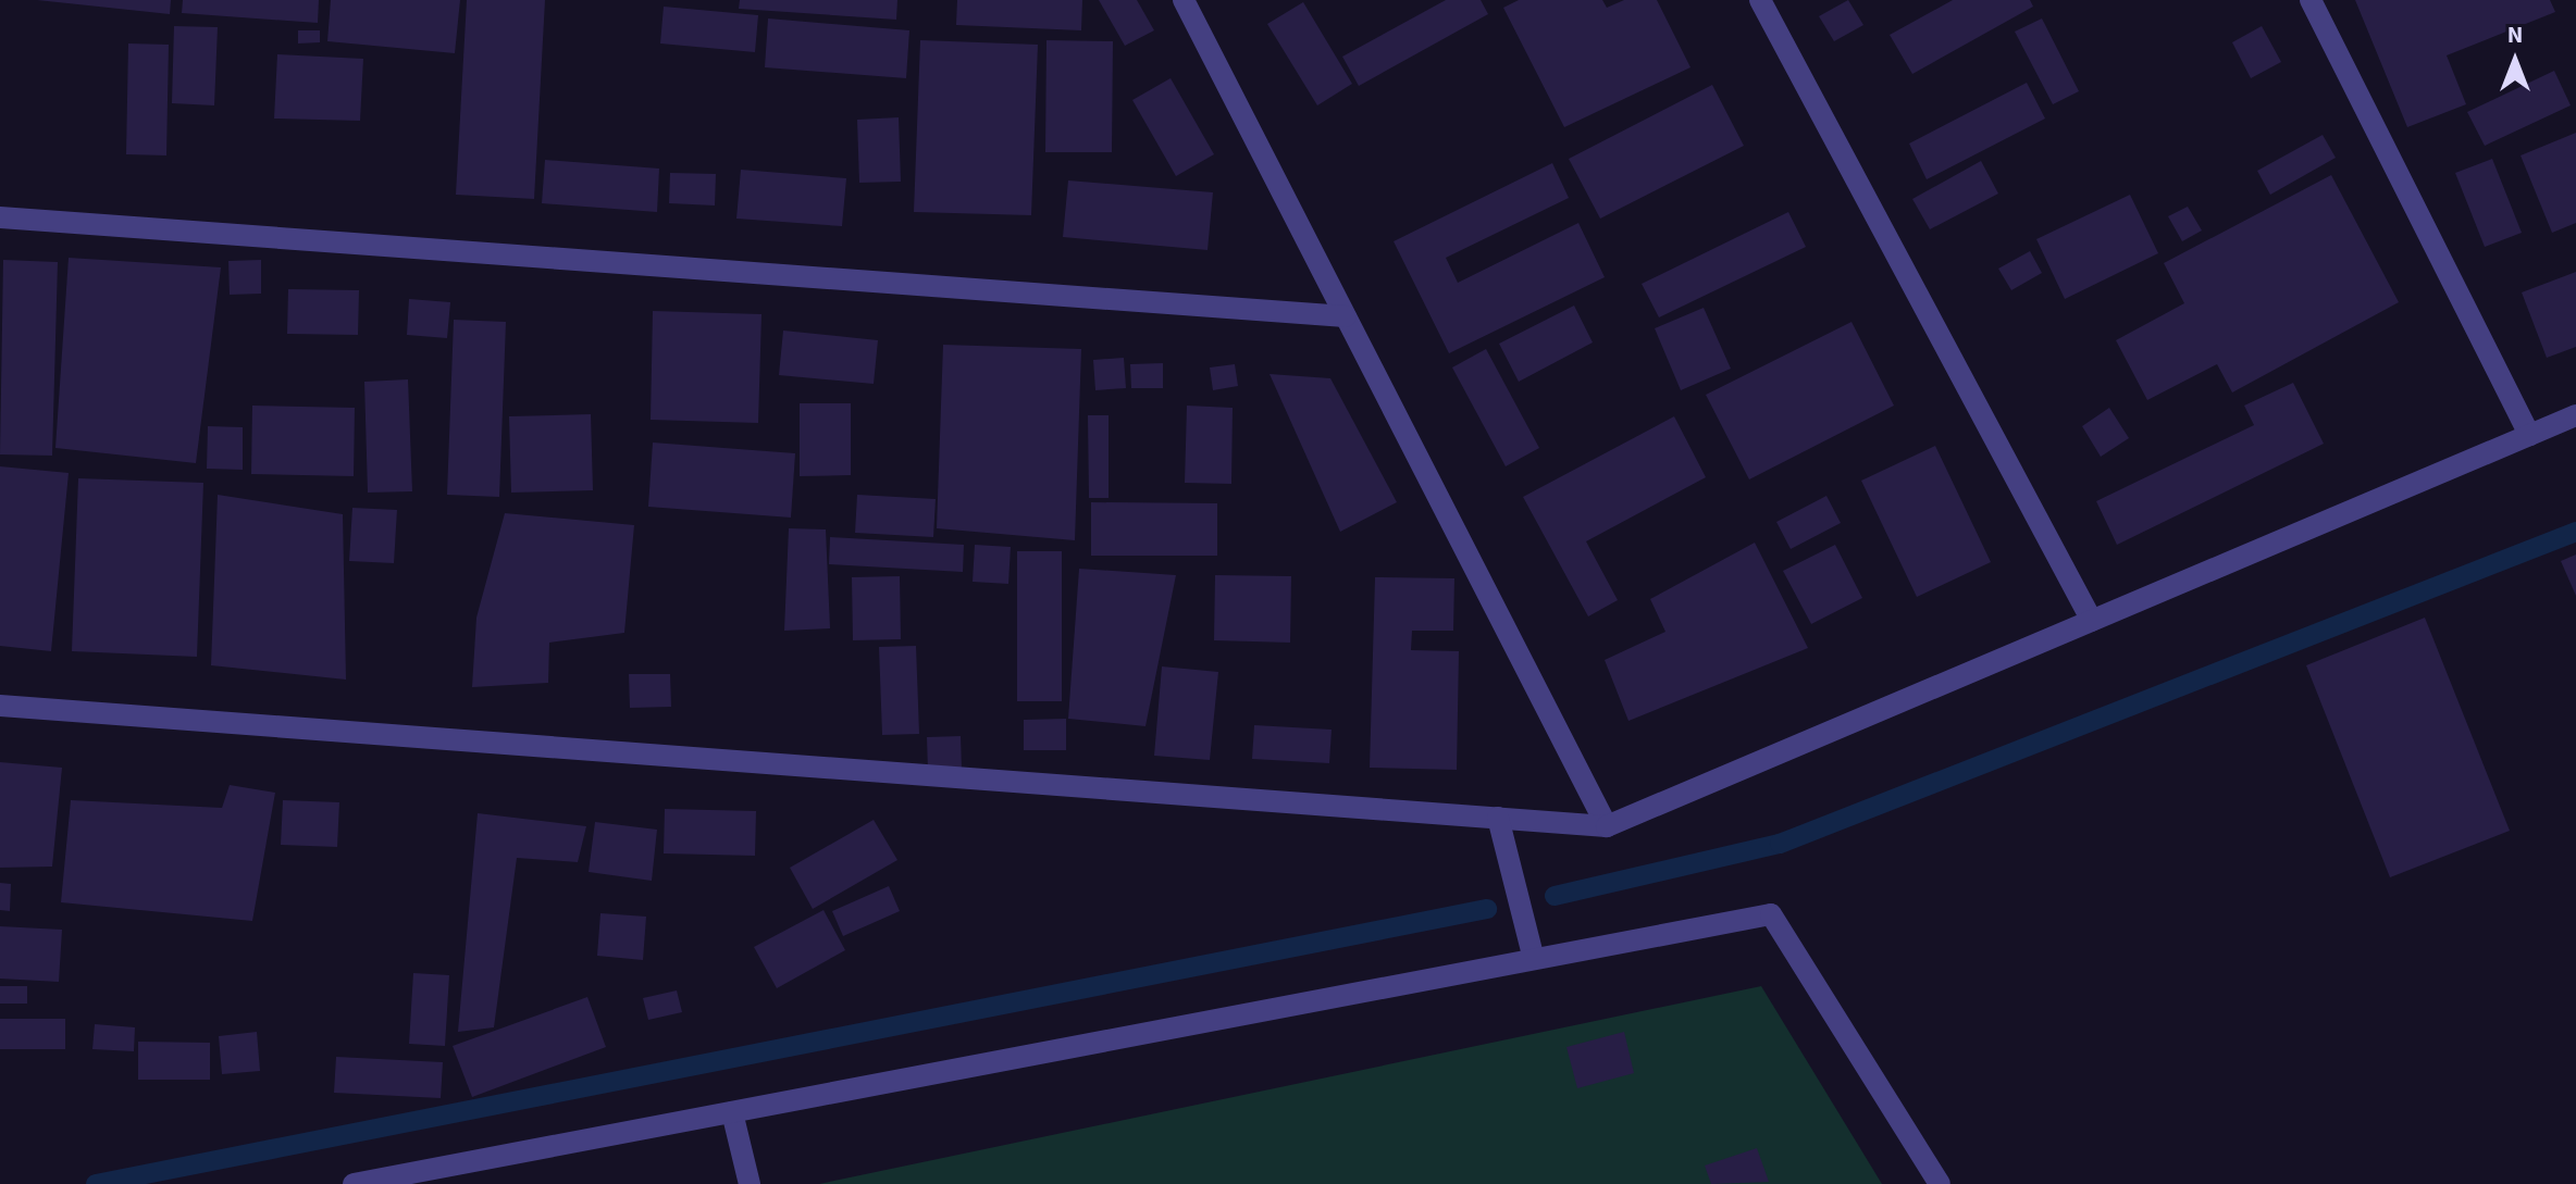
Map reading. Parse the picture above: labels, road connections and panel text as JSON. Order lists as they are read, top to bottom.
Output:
{
  "north": "top"
}
